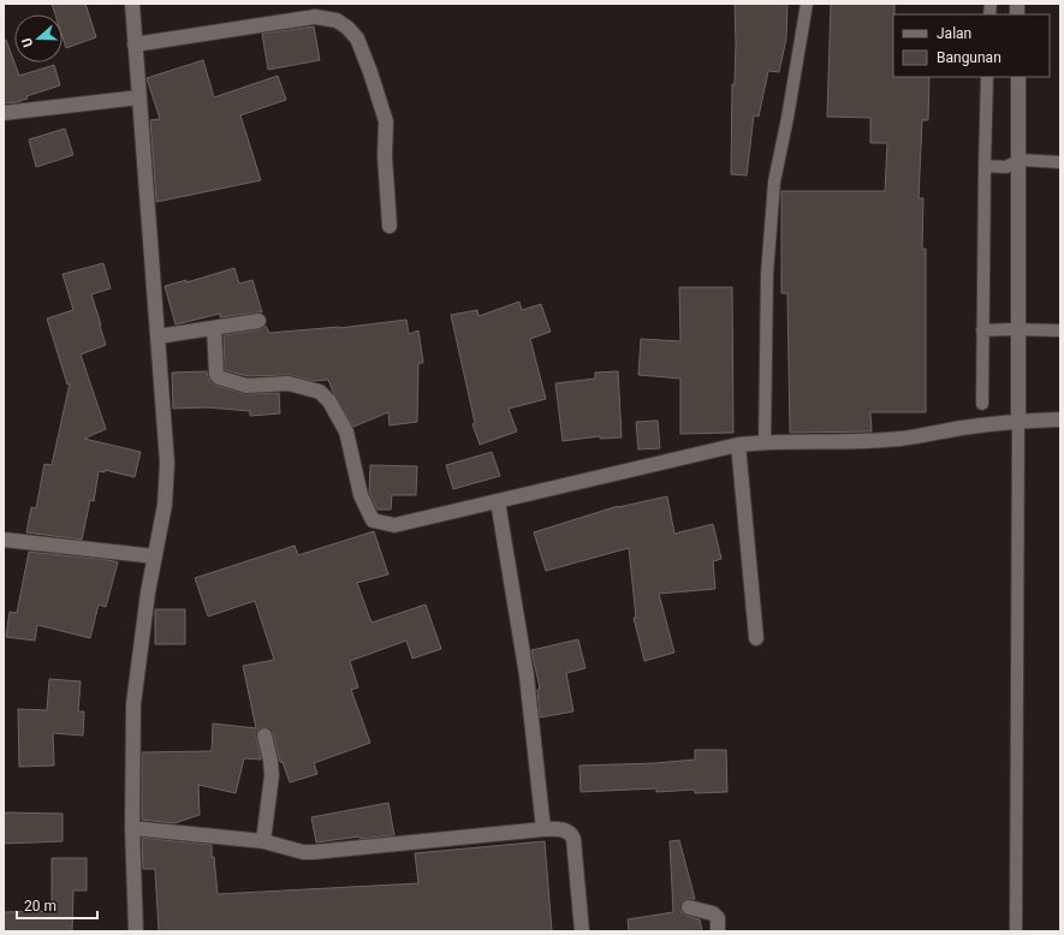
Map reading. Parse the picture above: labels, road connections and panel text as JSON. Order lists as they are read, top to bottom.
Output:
{
  "legend": ["Jalan", "Bangunan"],
  "scale_bar": "20 m",
  "north": "left"
}
